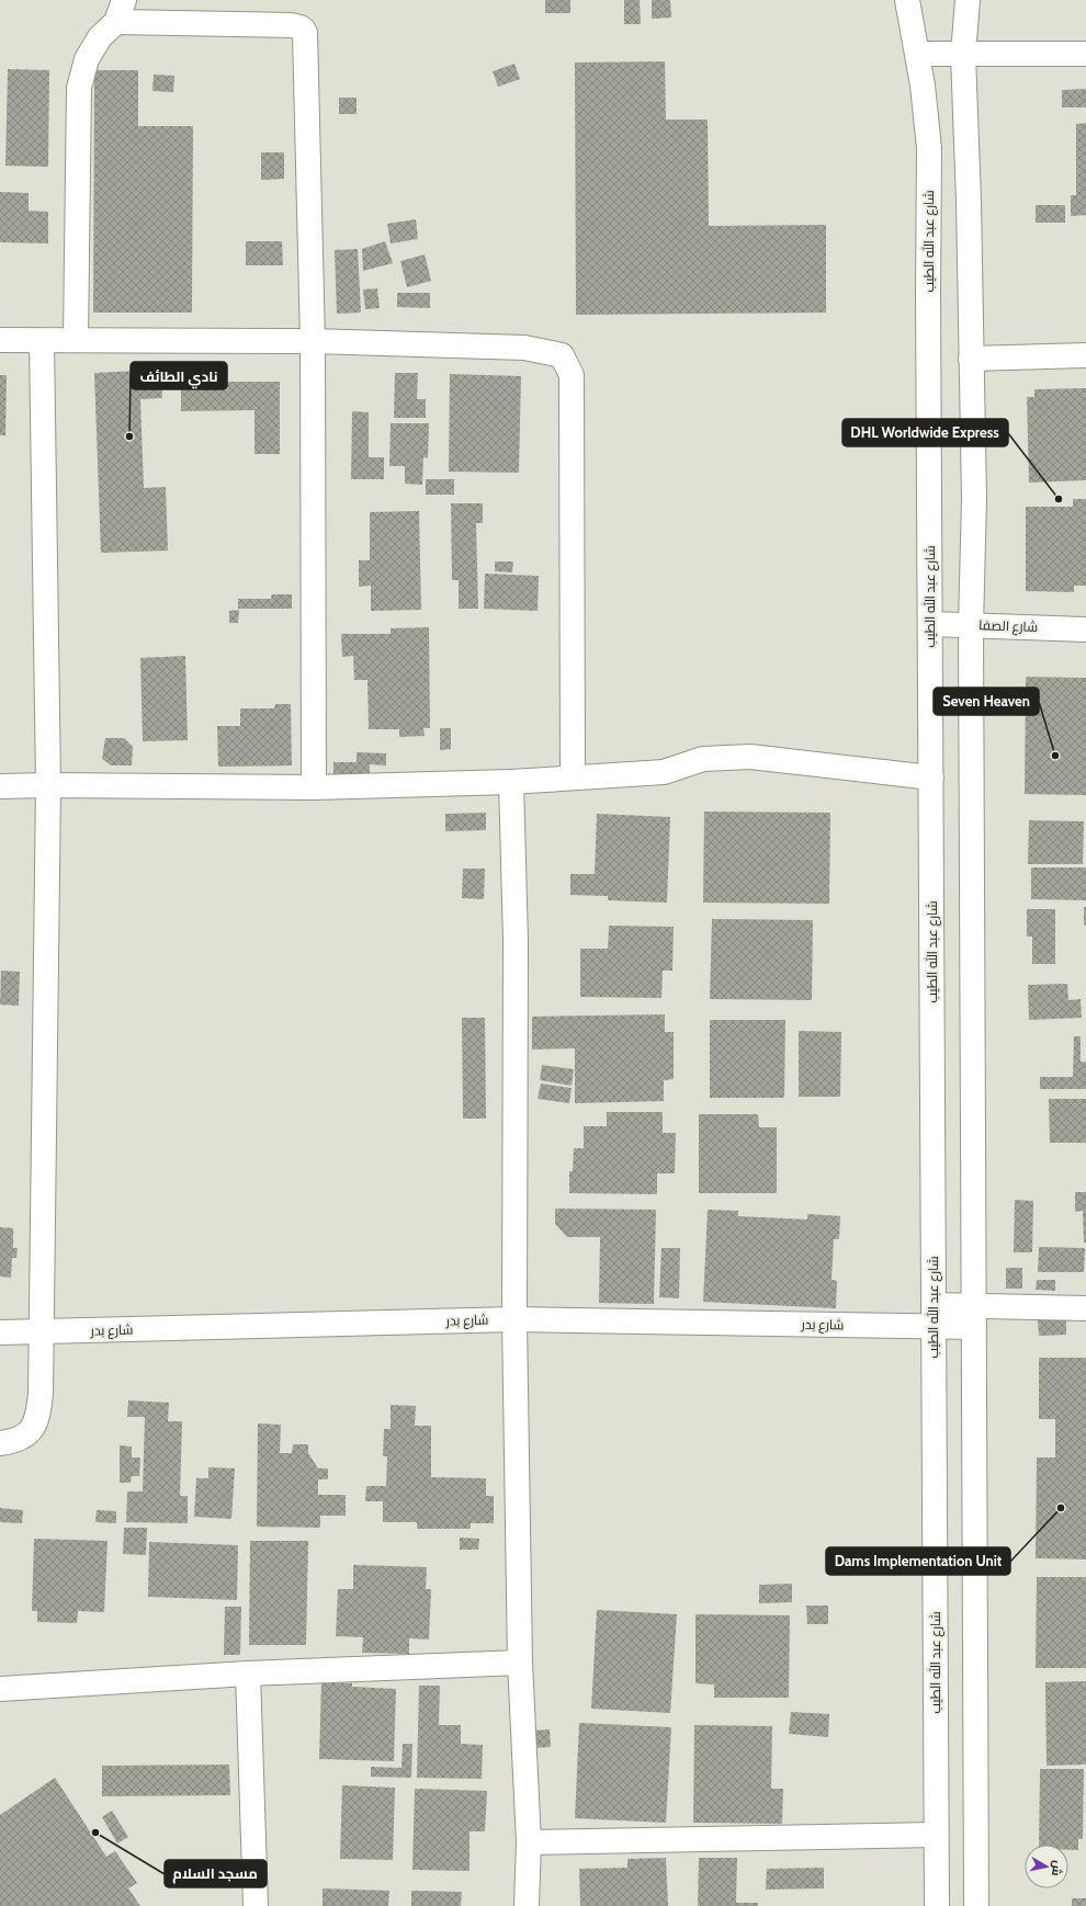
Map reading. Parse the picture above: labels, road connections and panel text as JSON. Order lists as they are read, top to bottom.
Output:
{
  "streets": {
    "street": ["شارع عبد الله الطيب", "شارع الصفا", "شارع بدر"]
  },
  "crossings": [
    ["شارع عبد الله الطيب", "شارع الصفا"],
    ["شارع عبد الله الطيب", "شارع بدر"]
  ],
  "places": [
    "نادي الطائف",
    "DHL Worldwide Express",
    "Seven Heaven",
    "Dams Implementation Unit",
    "مسجد السلام"
  ],
  "north": "right"
}
